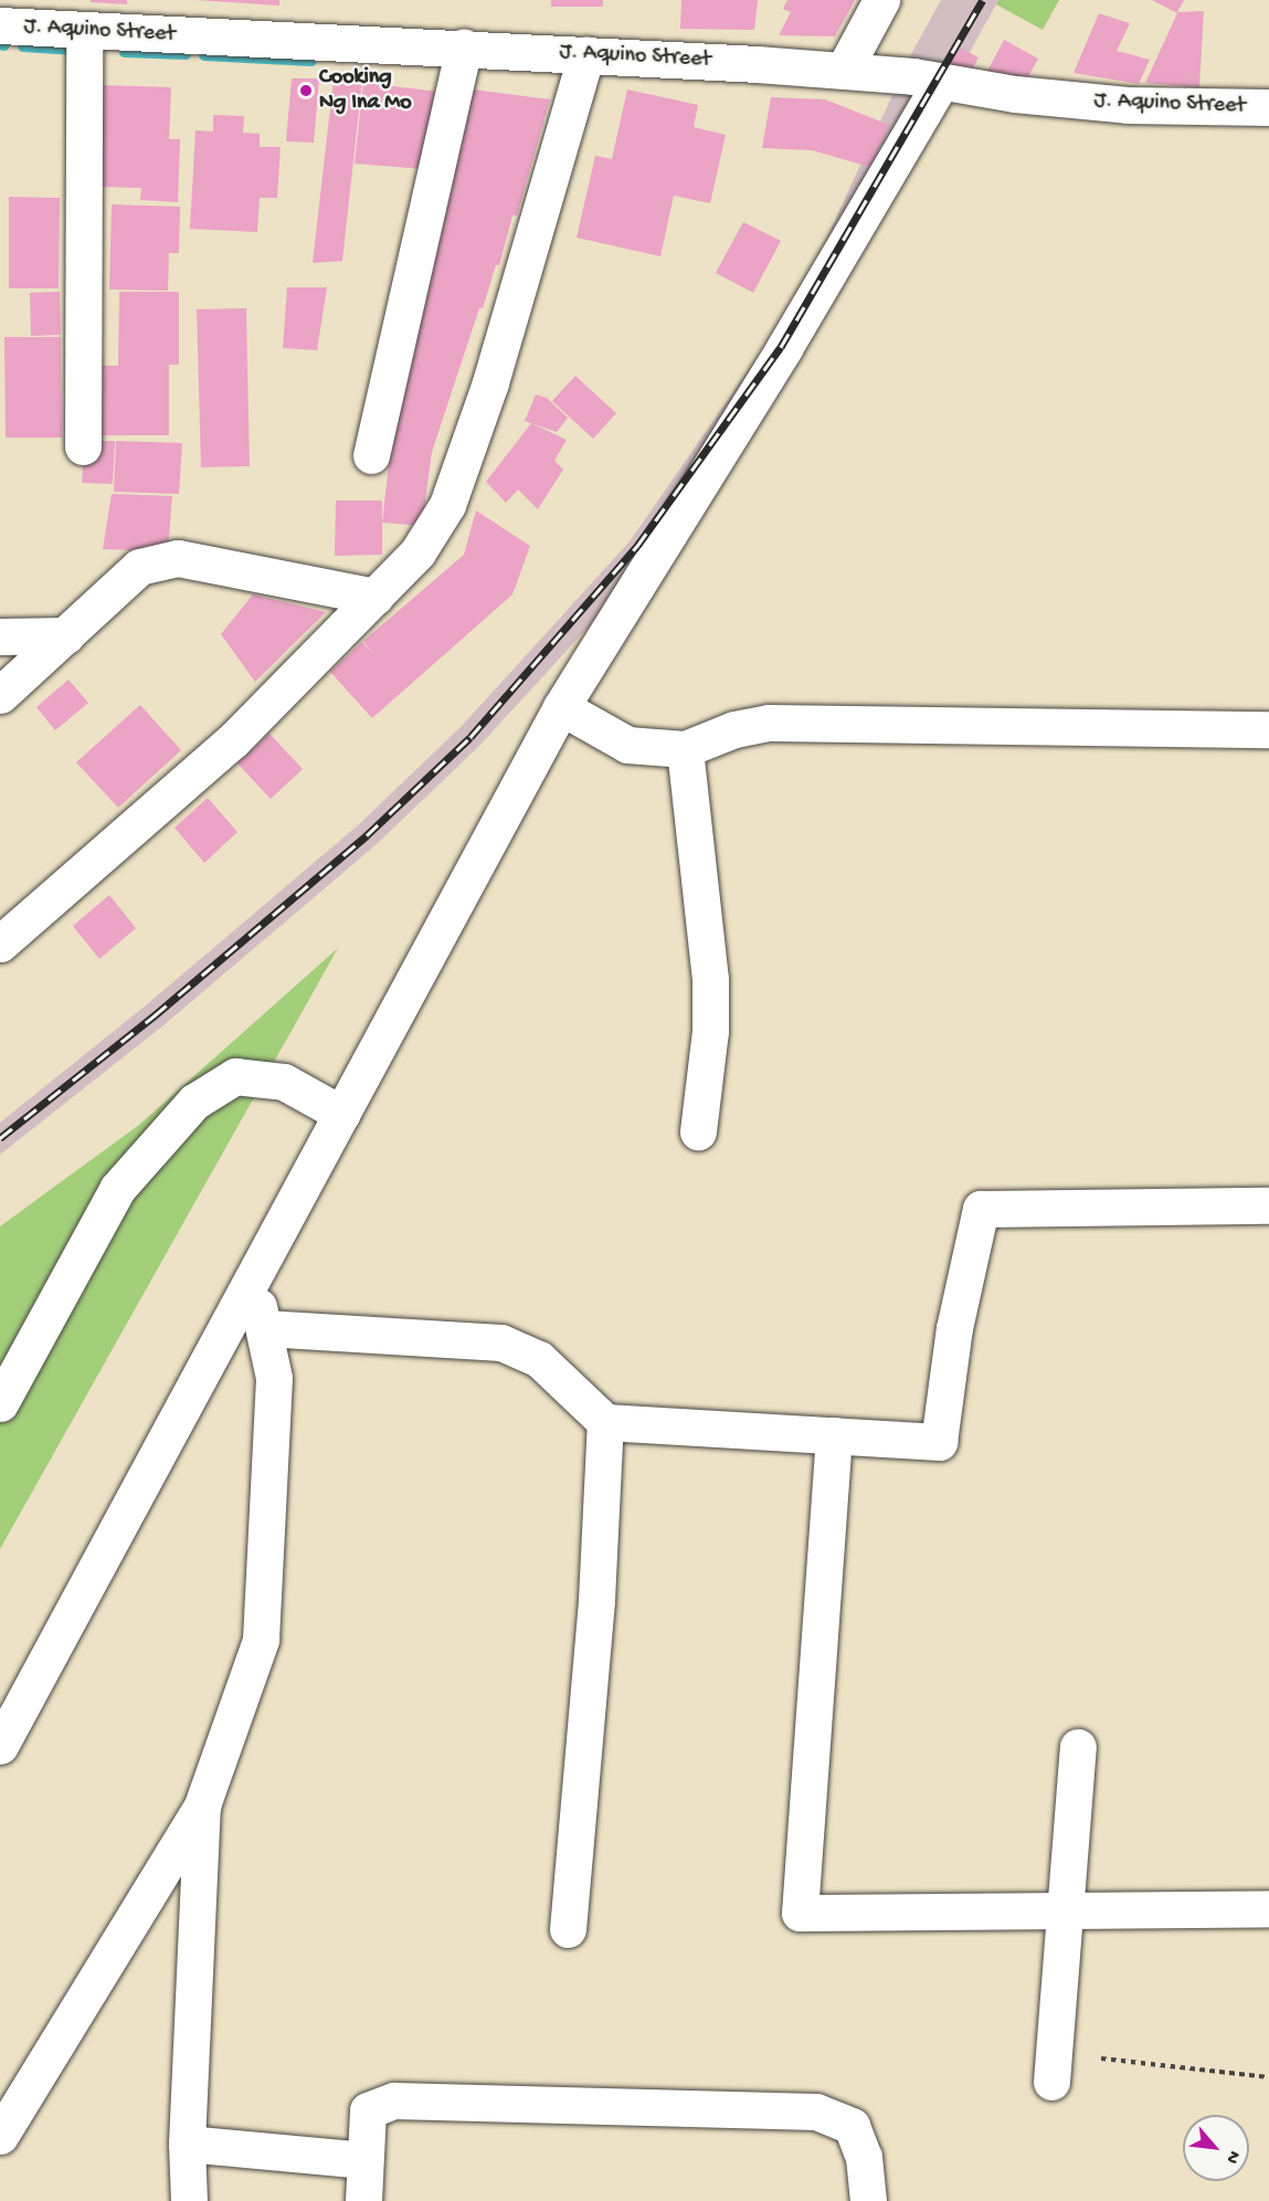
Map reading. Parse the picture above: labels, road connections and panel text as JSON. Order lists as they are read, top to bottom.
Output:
{
  "streets": {
    "street": ["J. Aquino Street"]
  },
  "places": ["Cooking Ng Ina Mo"],
  "north": "bottom right"
}
